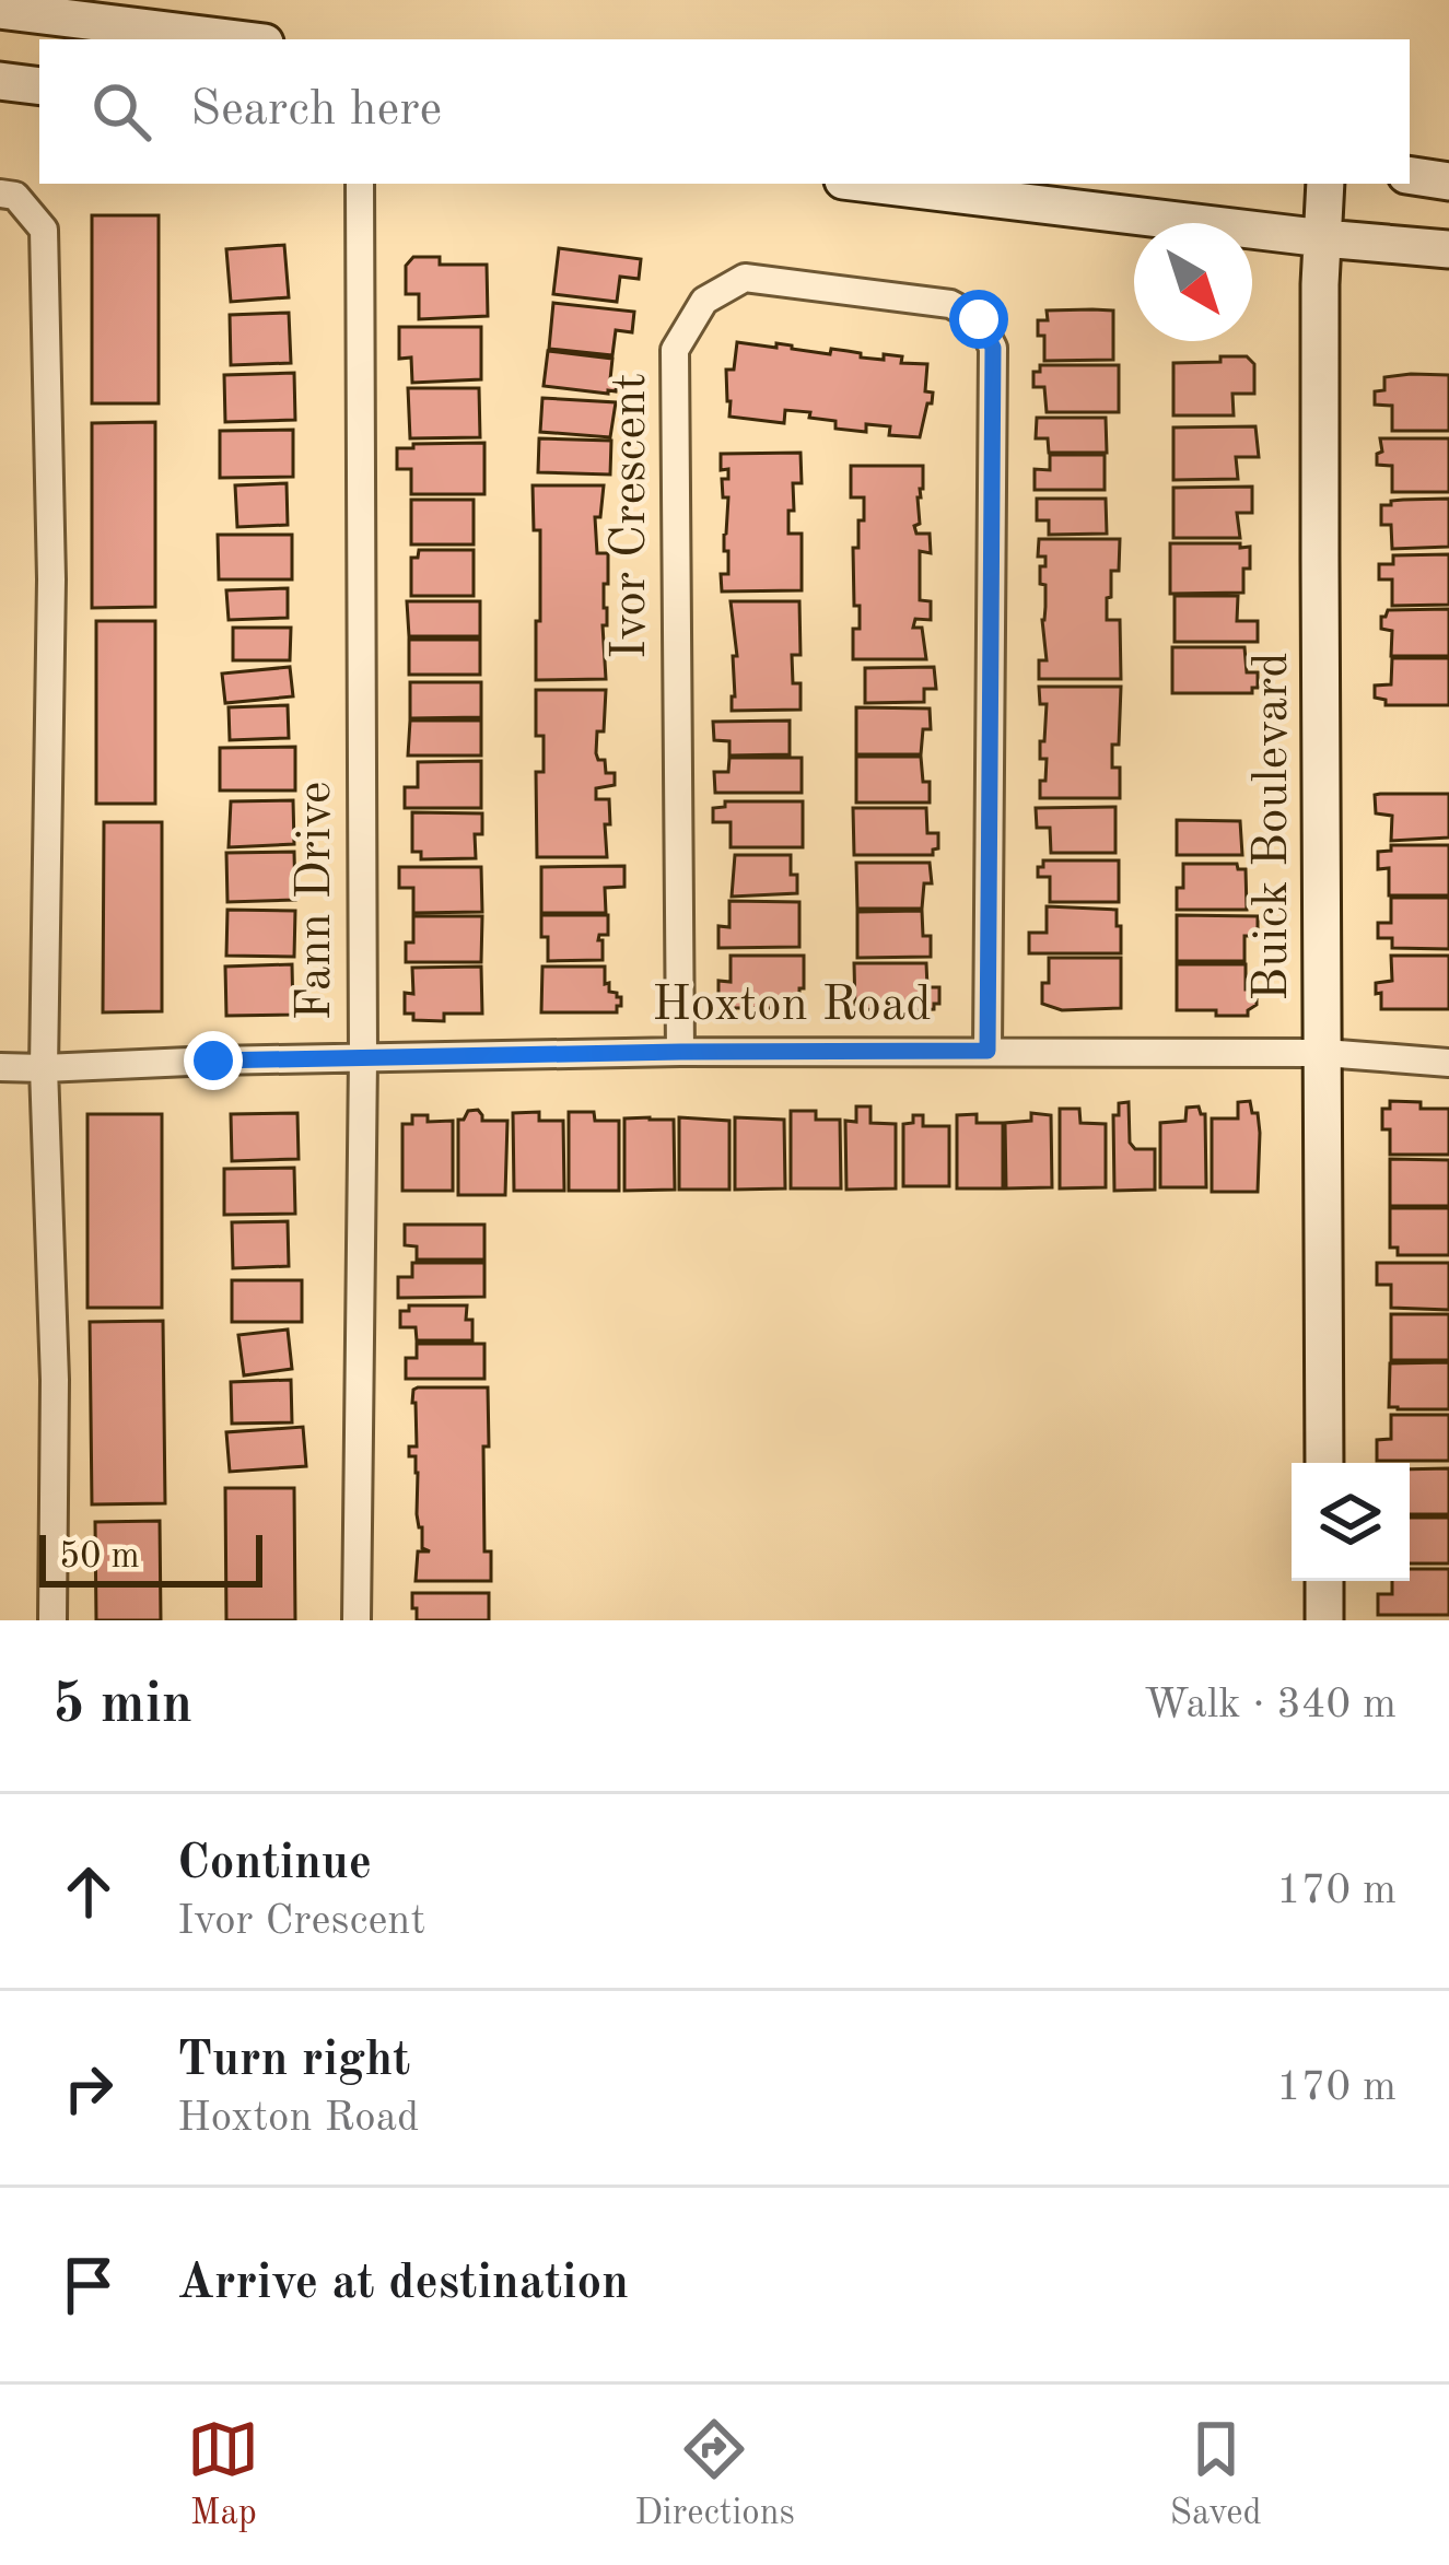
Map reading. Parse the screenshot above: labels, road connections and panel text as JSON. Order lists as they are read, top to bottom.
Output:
{
  "streets": {
    "street": [
      "Ivor Crescent",
      "Buick Boulevard",
      "Fann Drive",
      "Hoxton Road"
    ]
  },
  "crossings": [
    ["Ivor Crescent", "Hoxton Road"],
    ["Buick Boulevard", "Hoxton Road"],
    ["Fann Drive", "Hoxton Road"]
  ],
  "scale_bar": "50 m",
  "north": "bottom right",
  "page": {
    "search": "Search here",
    "scale": "50 m",
    "heading": ["5 min", "Walk · 340 m"],
    "list": [
      ["Continue", "Ivor Crescent", "170 m"],
      ["Turn right", "Hoxton Road", "170 m"],
      "Arrive at destination"
    ],
    "nav": ["Map", "Directions", "Saved"]
  }
}
